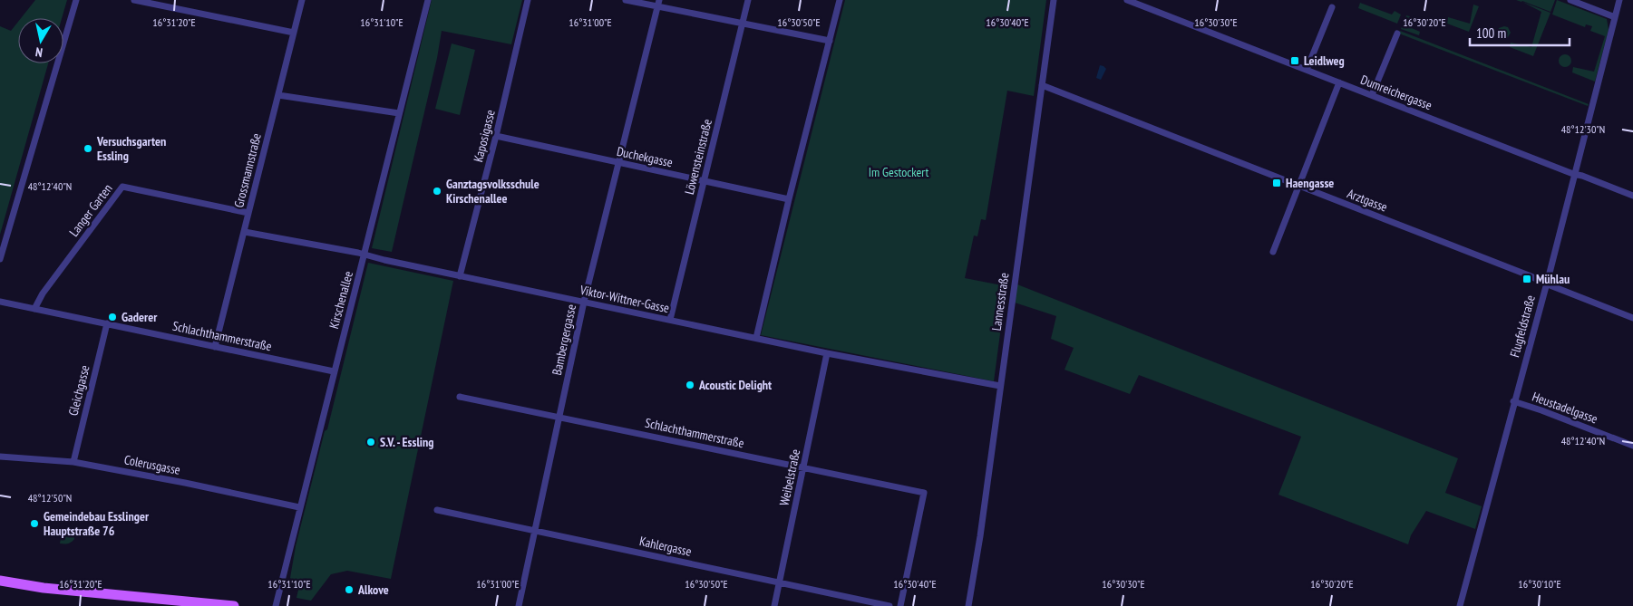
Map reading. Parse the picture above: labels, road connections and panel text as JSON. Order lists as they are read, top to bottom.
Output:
{
  "streets": {
    "street": [
      "Dumreichergasse",
      "Kaposigasse",
      "Duchekgasse",
      "Löwensteinstraße",
      "Grossmannstraße",
      "Arztgasse",
      "Langer Garten",
      "Viktor-Wittner-Gasse",
      "Kirschenallee",
      "Lannesstraße",
      "Flugfeldstraße",
      "Schlachthammerstraße",
      "Bambergergasse",
      "Gleichgasse",
      "Heustadelgasse",
      "Colerusgasse",
      "Weibelstraße",
      "Kahlergasse"
    ]
  },
  "crossings": [
    ["Dumreichergasse", "Flugfeldstraße"],
    ["Kaposigasse", "Duchekgasse"],
    ["Kaposigasse", "Viktor-Wittner-Gasse"],
    ["Duchekgasse", "Löwensteinstraße"],
    ["Duchekgasse", "Bambergergasse"],
    ["Löwensteinstraße", "Viktor-Wittner-Gasse"],
    ["Grossmannstraße", "Langer Garten"],
    ["Grossmannstraße", "Viktor-Wittner-Gasse"],
    ["Grossmannstraße", "Schlachthammerstraße"],
    ["Arztgasse", "Lannesstraße"],
    ["Arztgasse", "Flugfeldstraße"],
    ["Langer Garten", "Schlachthammerstraße"],
    ["Viktor-Wittner-Gasse", "Kirschenallee"],
    ["Viktor-Wittner-Gasse", "Lannesstraße"],
    ["Viktor-Wittner-Gasse", "Bambergergasse"],
    ["Viktor-Wittner-Gasse", "Weibelstraße"],
    ["Kirschenallee", "Schlachthammerstraße"],
    ["Kirschenallee", "Colerusgasse"],
    ["Flugfeldstraße", "Heustadelgasse"],
    ["Schlachthammerstraße", "Bambergergasse"],
    ["Schlachthammerstraße", "Gleichgasse"],
    ["Schlachthammerstraße", "Weibelstraße"],
    ["Bambergergasse", "Kahlergasse"],
    ["Gleichgasse", "Colerusgasse"],
    ["Weibelstraße", "Kahlergasse"]
  ],
  "parks": ["Im Gestockert"],
  "places": {
    "transit": ["Leidlweg", "Haengasse", "Mühlau"],
    "other": [
      "Versuchsgarten Essling",
      "Ganztagsvolksschule Kirschenallee",
      "Gaderer",
      "Acoustic Delight",
      "S.V. - Essling",
      "Gemeindebau Esslinger Hauptstraße 76",
      "Alkove"
    ]
  },
  "scale_bar": "100 m",
  "north": "bottom",
  "coordinates": [
    "16°30'30\"E",
    "16°31'20\"E",
    "16°31'10\"E",
    "16°31'00\"E",
    "16°30'50\"E",
    "16°30'40\"E",
    "16°30'20\"E",
    "48°12'30\"N",
    "48°12'40\"N",
    "48°12'50\"N",
    "16°30'10\"E"
  ]
}
